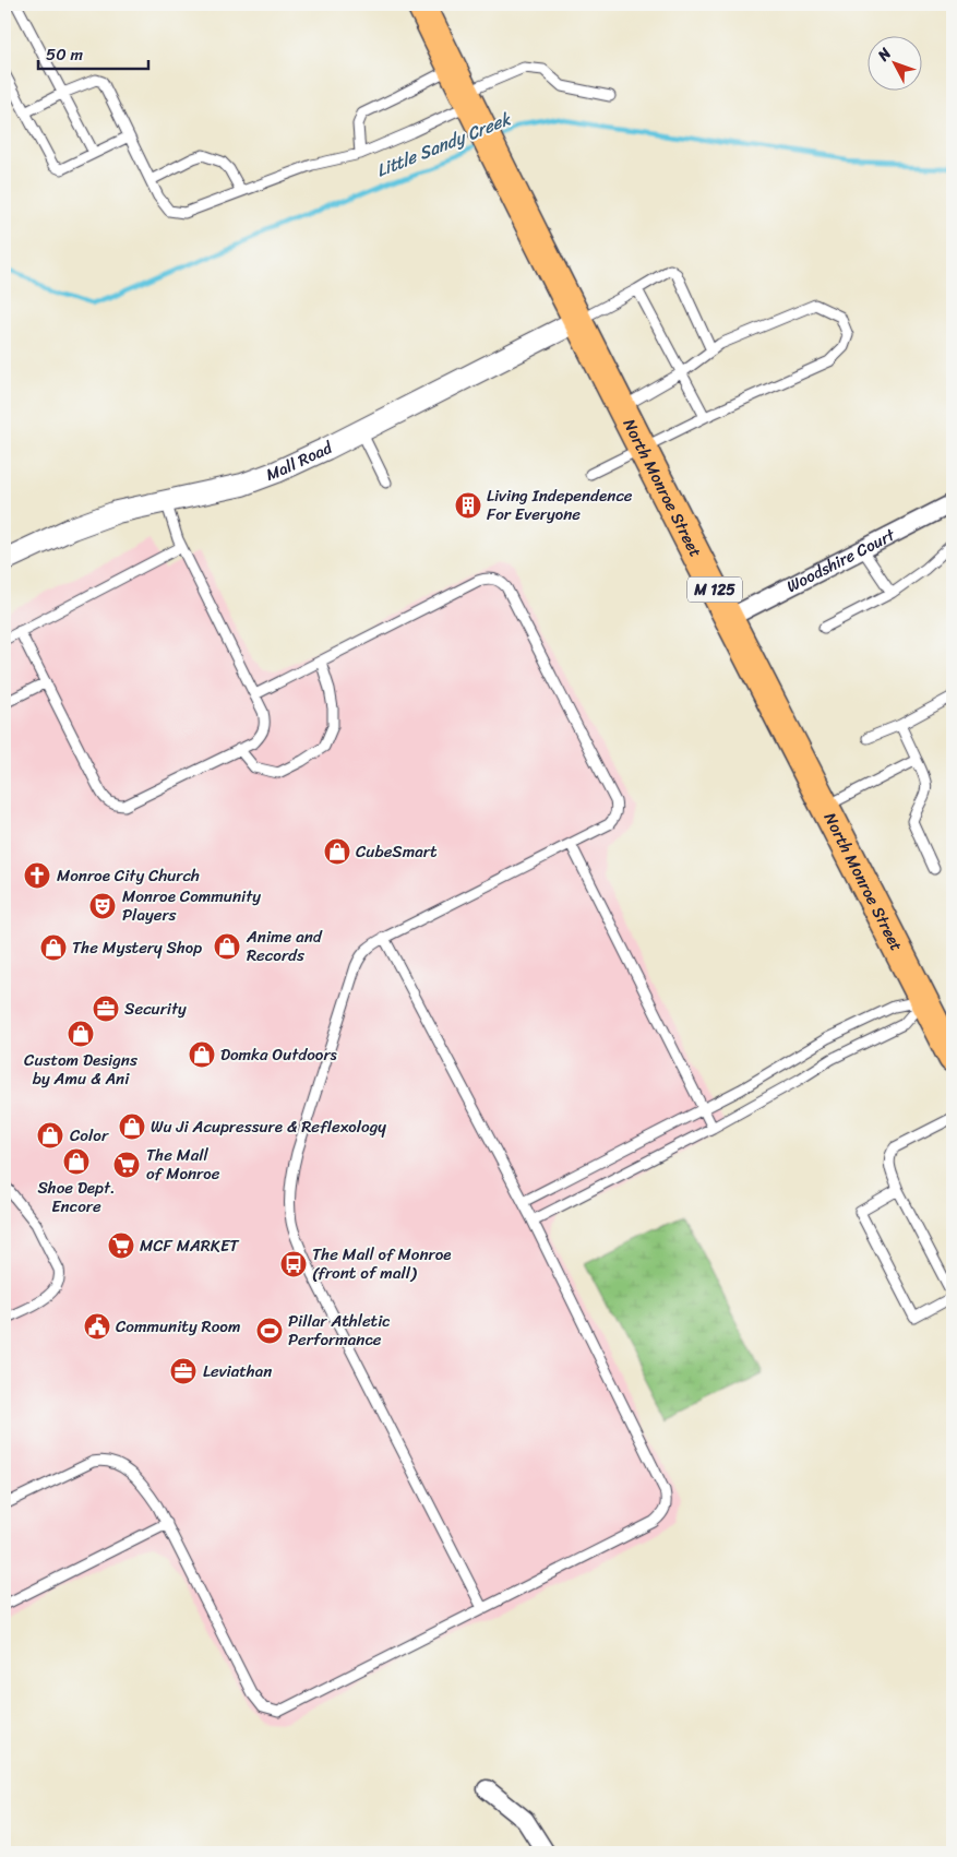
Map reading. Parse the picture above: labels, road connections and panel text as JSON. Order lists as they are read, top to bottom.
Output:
{
  "streets": {
    "main road": ["North Monroe Street", "M 125"],
    "street": ["Mall Road", "Woodshire Court"]
  },
  "crossings": [
    ["Mall Road", "North Monroe Street"],
    ["North Monroe Street", "Woodshire Court"]
  ],
  "water": ["Little Sandy Creek"],
  "places": {
    "building": ["Living Independence For Everyone"],
    "shop": [
      "CubeSmart",
      "Anime and Records",
      "The Mystery Shop",
      "Custom Designs by Amu & Ani",
      "Domka Outdoors",
      "Wu Ji Acupressure & Reflexology",
      "Color",
      "Shoe Dept. Encore"
    ],
    "church": ["Monroe City Church"],
    "theatre": ["Monroe Community Players"],
    "office": ["Security", "Leviathan"],
    "supermarket": ["The Mall of Monroe", "MCF MARKET"],
    "bus stop": ["The Mall of Monroe (front of mall)"],
    "public building": ["Community Room"],
    "sports": ["Pillar Athletic Performance"]
  },
  "scale_bar": "50 m",
  "north": "top left"
}
